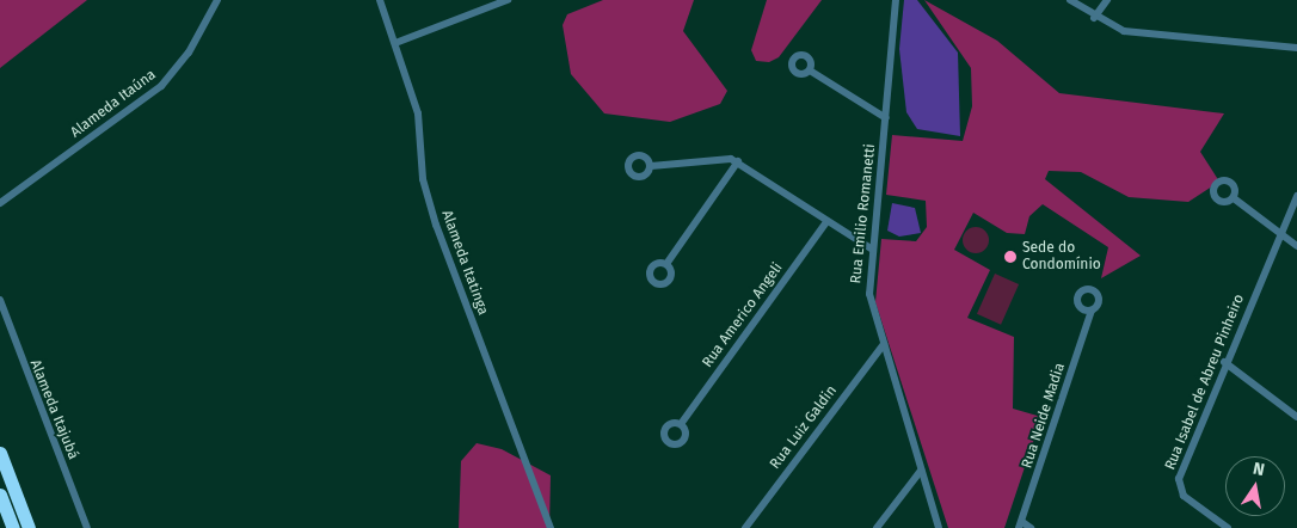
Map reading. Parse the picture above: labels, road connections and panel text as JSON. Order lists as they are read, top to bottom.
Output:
{
  "streets": {
    "street": [
      "Alameda Itaúna",
      "Rua Emilio Romanetti",
      "Alameda Itatinga",
      "Rua Americo Angeli",
      "Rua Isabel de Abreu Pinheiro",
      "Alameda Itajubá",
      "Rua Neide Madia",
      "Rua Luiz Galdin"
    ]
  },
  "crossings": [
    ["Rua Emilio Romanetti", "Rua Luiz Galdin"]
  ],
  "places": ["Sede do Condomínio"],
  "north": "top"
}
